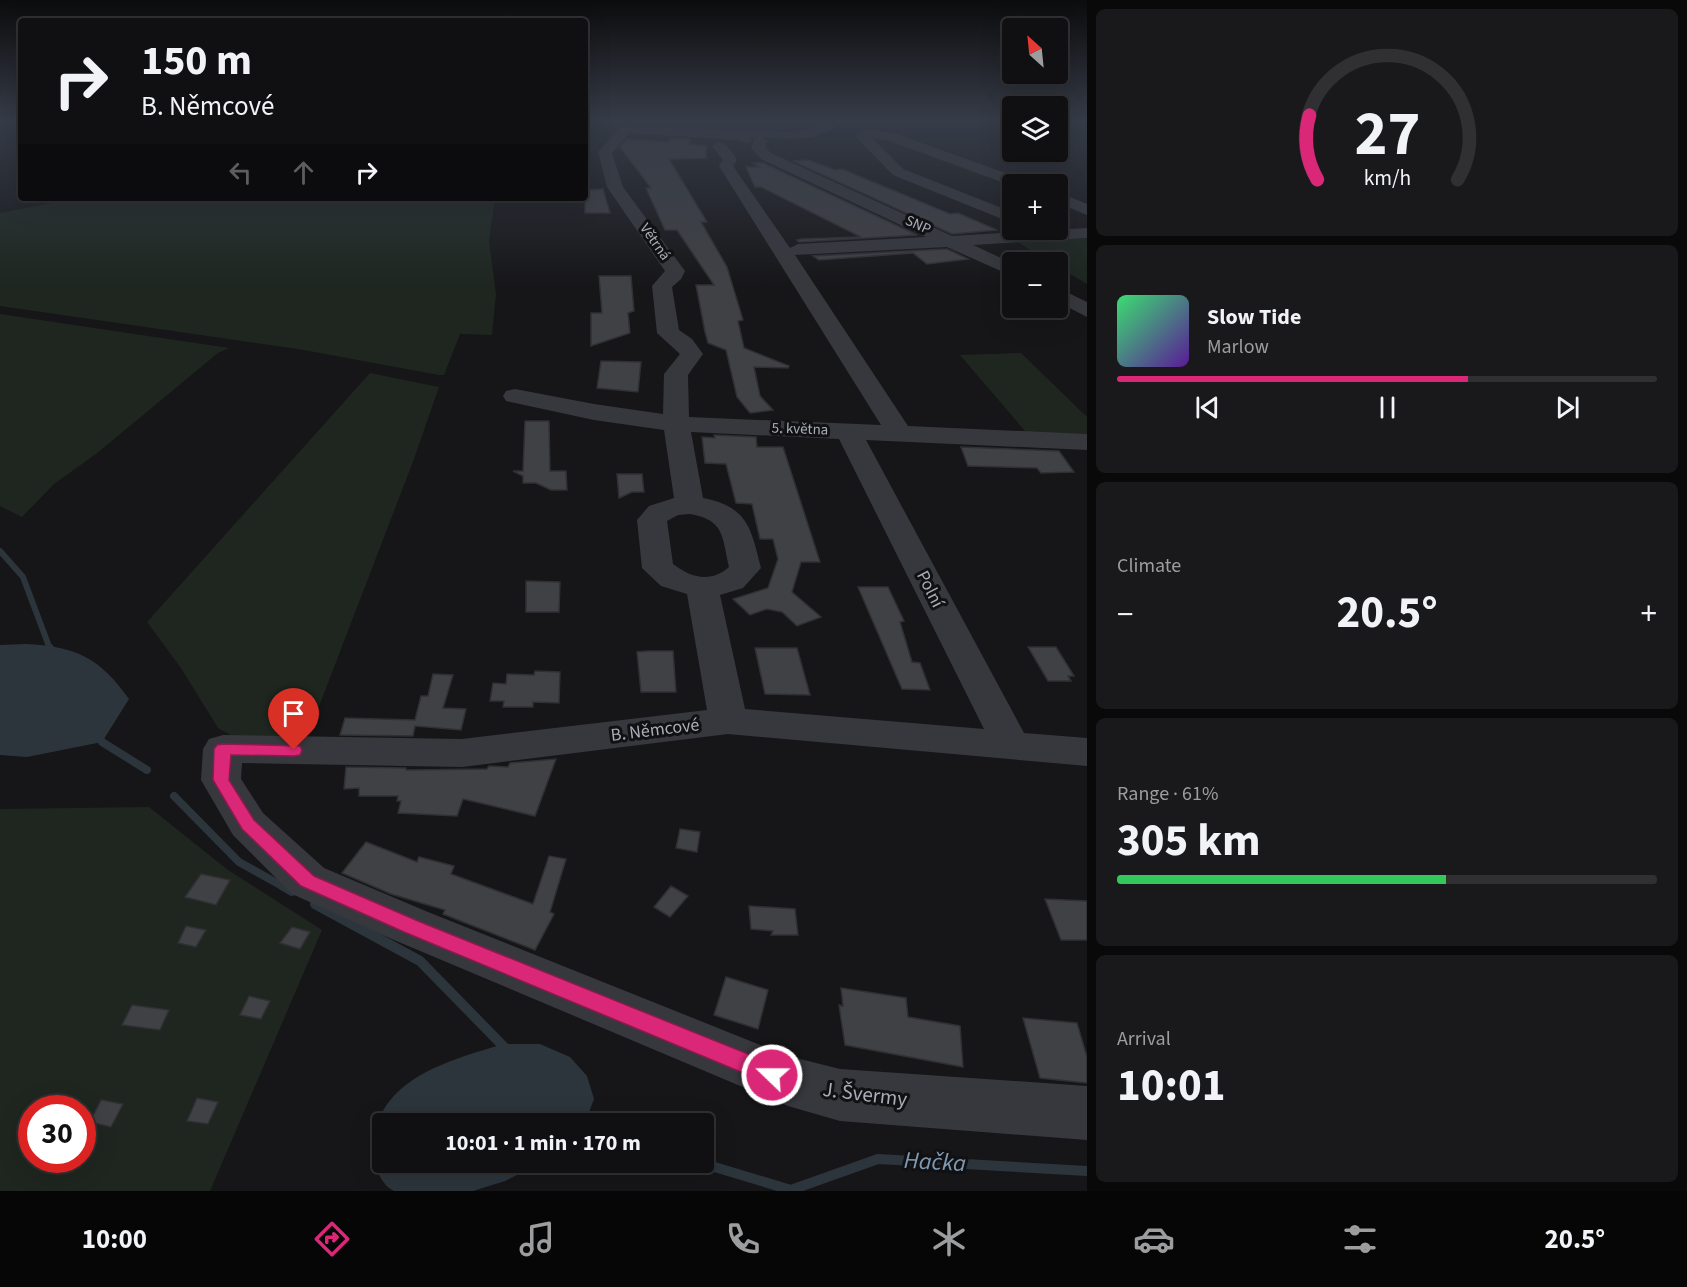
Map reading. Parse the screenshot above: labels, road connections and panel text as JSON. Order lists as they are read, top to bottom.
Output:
{
  "streets": {
    "street": [
      "SNP",
      "Větrná",
      "5. května",
      "Polní",
      "B. Němcové",
      "J. Švermy"
    ]
  },
  "crossings": [
    ["Větrná", "5. května"],
    ["5. května", "Polní"],
    ["Polní", "B. Němcové"],
    ["B. Němcové", "J. Švermy"]
  ],
  "water": ["Hačka"],
  "north": "top left",
  "page": {
    "map_buttons": ["+", "−"],
    "turn": ["150 m", "B. Němcové"],
    "song": ["Slow Tide", "Marlow"],
    "tile": [
      "Climate",
      ["Range · 61%", "305 km"],
      ["Arrival", "10:01"]
    ],
    "heat": ["−", "20.5°", "+"],
    "limit": "30",
    "trip": "10:01 · 1 min · 170 m",
    "tabs": ["10:00", "20.5°"],
    "gauge": ["27", "km/h"]
  }
}
